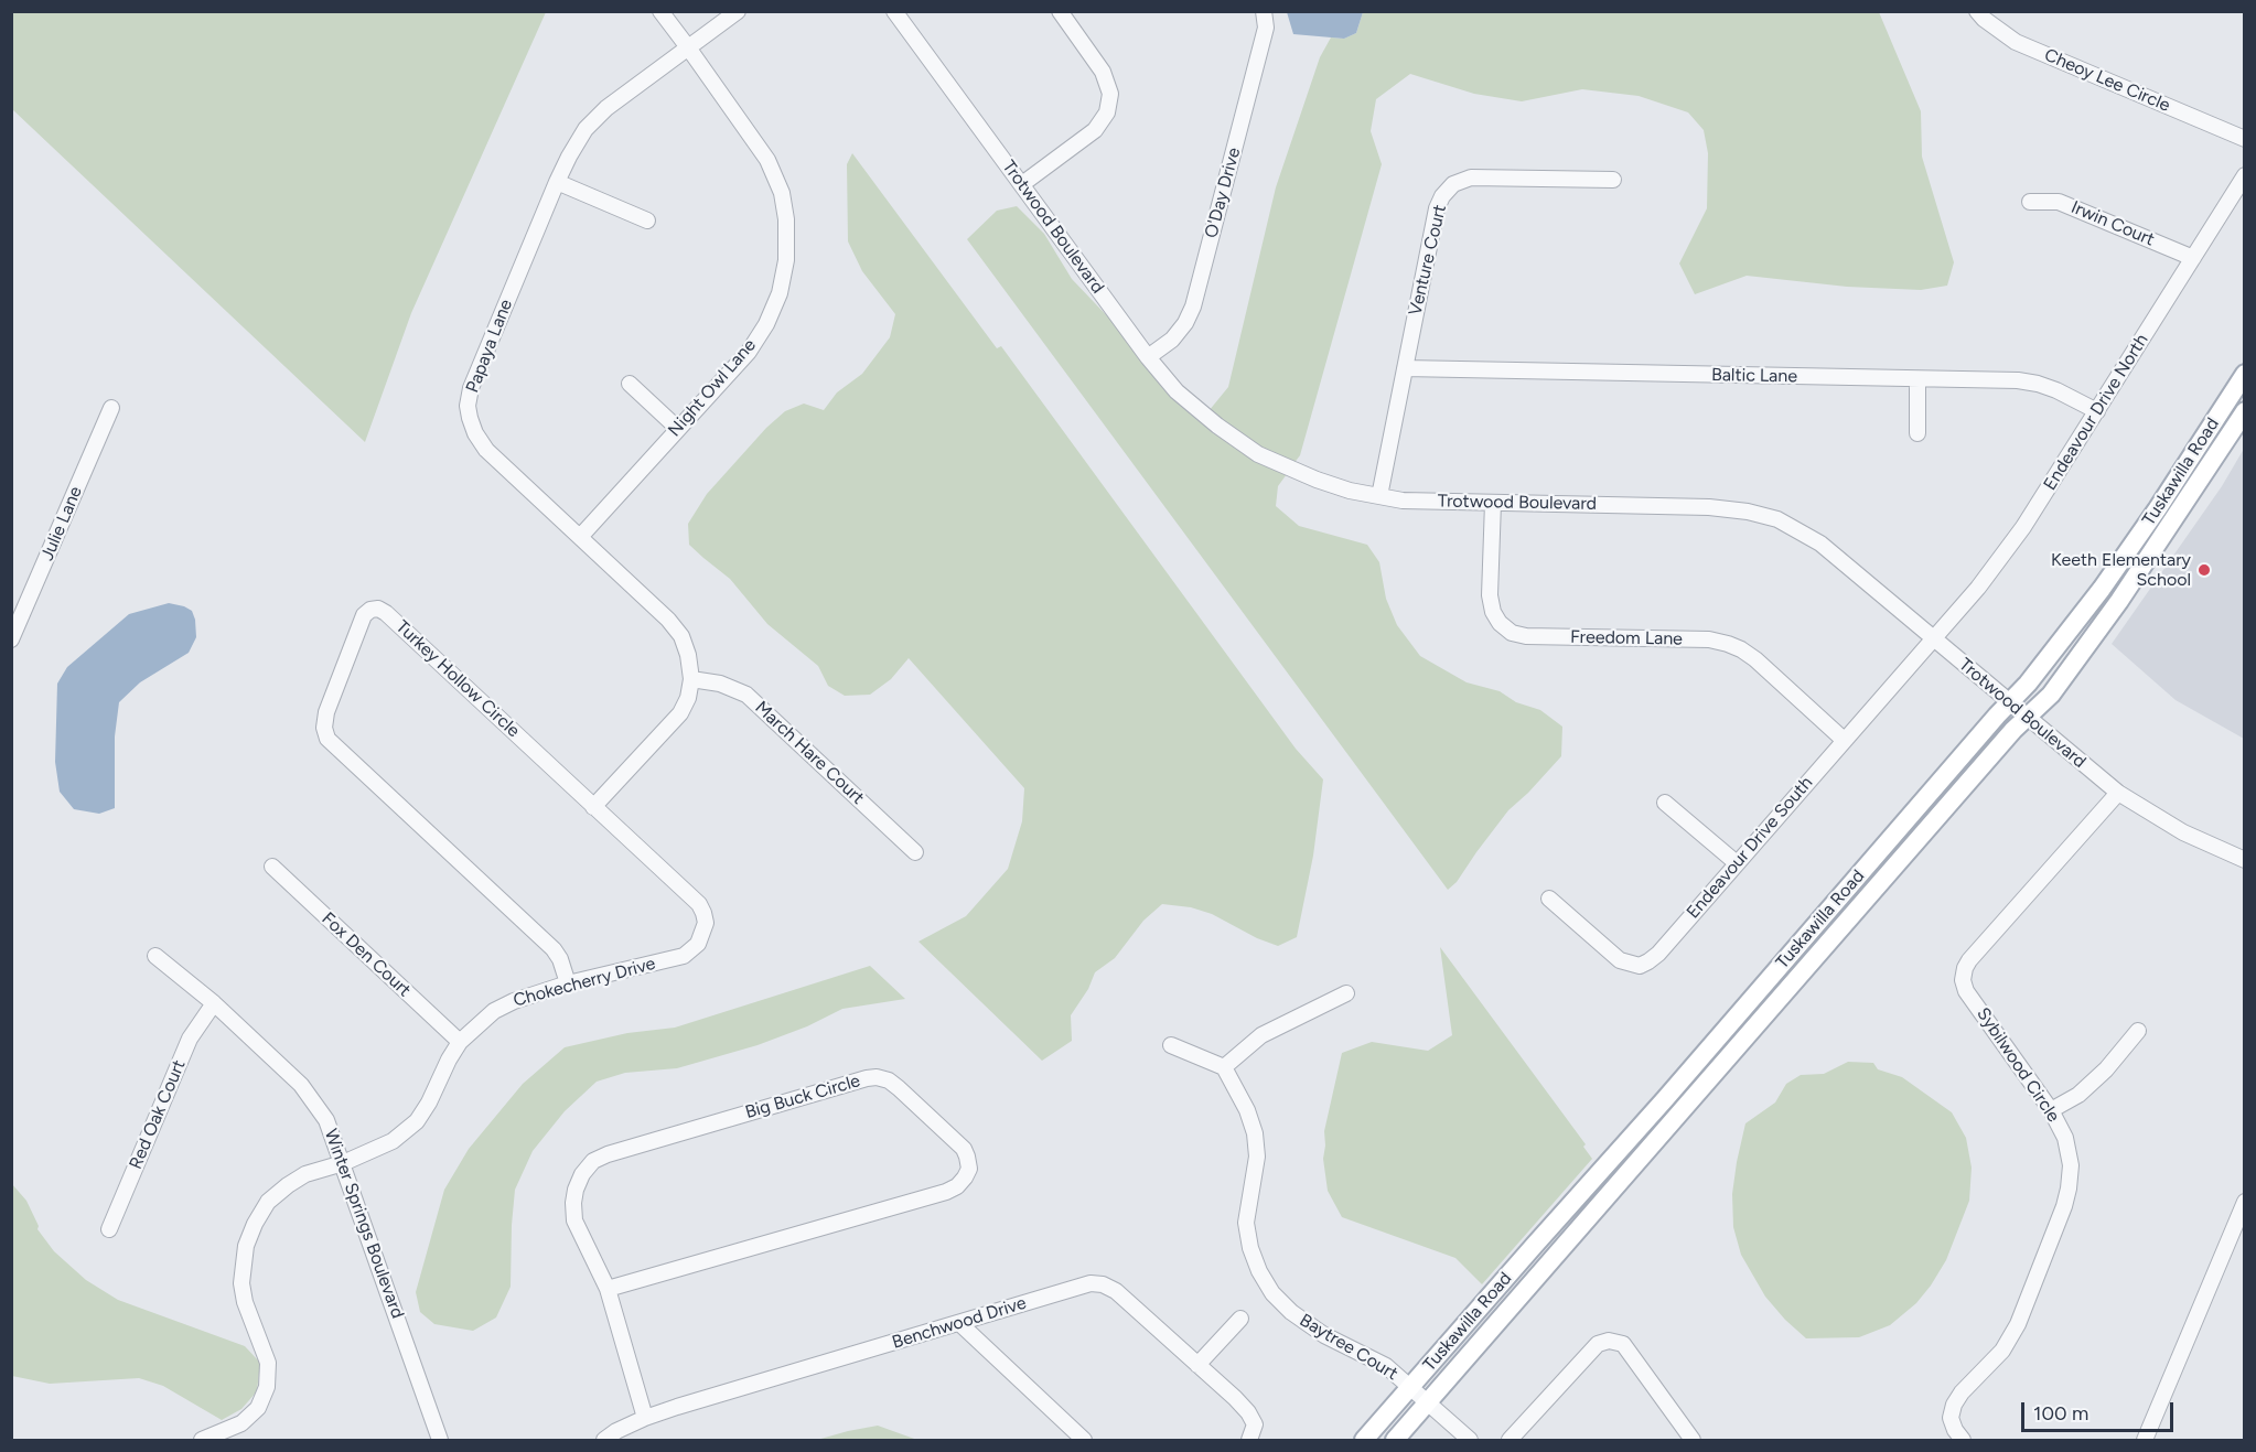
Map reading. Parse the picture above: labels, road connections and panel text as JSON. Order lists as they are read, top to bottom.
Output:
{
  "streets": {
    "main road": ["Tuskawilla Road"],
    "street": [
      "Cheoy Lee Circle",
      "O'Day Drive",
      "Irwin Court",
      "Trotwood Boulevard",
      "Venture Court",
      "Papaya Lane",
      "Baltic Lane",
      "Night Owl Lane",
      "Endeavour Drive North",
      "Julie Lane",
      "Freedom Lane",
      "Turkey Hollow Circle",
      "March Hare Court",
      "Endeavour Drive South",
      "Fox Den Court",
      "Chokecherry Drive",
      "Sybilwood Circle",
      "Big Buck Circle",
      "Red Oak Court",
      "Winter Springs Boulevard",
      "Benchwood Drive",
      "Baytree Court"
    ]
  },
  "crossings": [
    ["O'Day Drive", "Trotwood Boulevard"],
    ["Irwin Court", "Endeavour Drive North"],
    ["Trotwood Boulevard", "Venture Court"],
    ["Trotwood Boulevard", "Endeavour Drive North"],
    ["Trotwood Boulevard", "Tuskawilla Road"],
    ["Trotwood Boulevard", "Freedom Lane"],
    ["Trotwood Boulevard", "Endeavour Drive South"],
    ["Trotwood Boulevard", "Sybilwood Circle"],
    ["Venture Court", "Baltic Lane"],
    ["Papaya Lane", "Night Owl Lane"],
    ["Papaya Lane", "Turkey Hollow Circle"],
    ["Papaya Lane", "March Hare Court"],
    ["Baltic Lane", "Endeavour Drive North"],
    ["Endeavour Drive North", "Endeavour Drive South"],
    ["Tuskawilla Road", "Baytree Court"],
    ["Freedom Lane", "Endeavour Drive South"],
    ["Turkey Hollow Circle", "Chokecherry Drive"],
    ["Fox Den Court", "Chokecherry Drive"],
    ["Chokecherry Drive", "Winter Springs Boulevard"],
    ["Big Buck Circle", "Benchwood Drive"],
    ["Red Oak Court", "Winter Springs Boulevard"]
  ],
  "places": ["Keeth Elementary School"],
  "scale_bar": "100 m"
}
